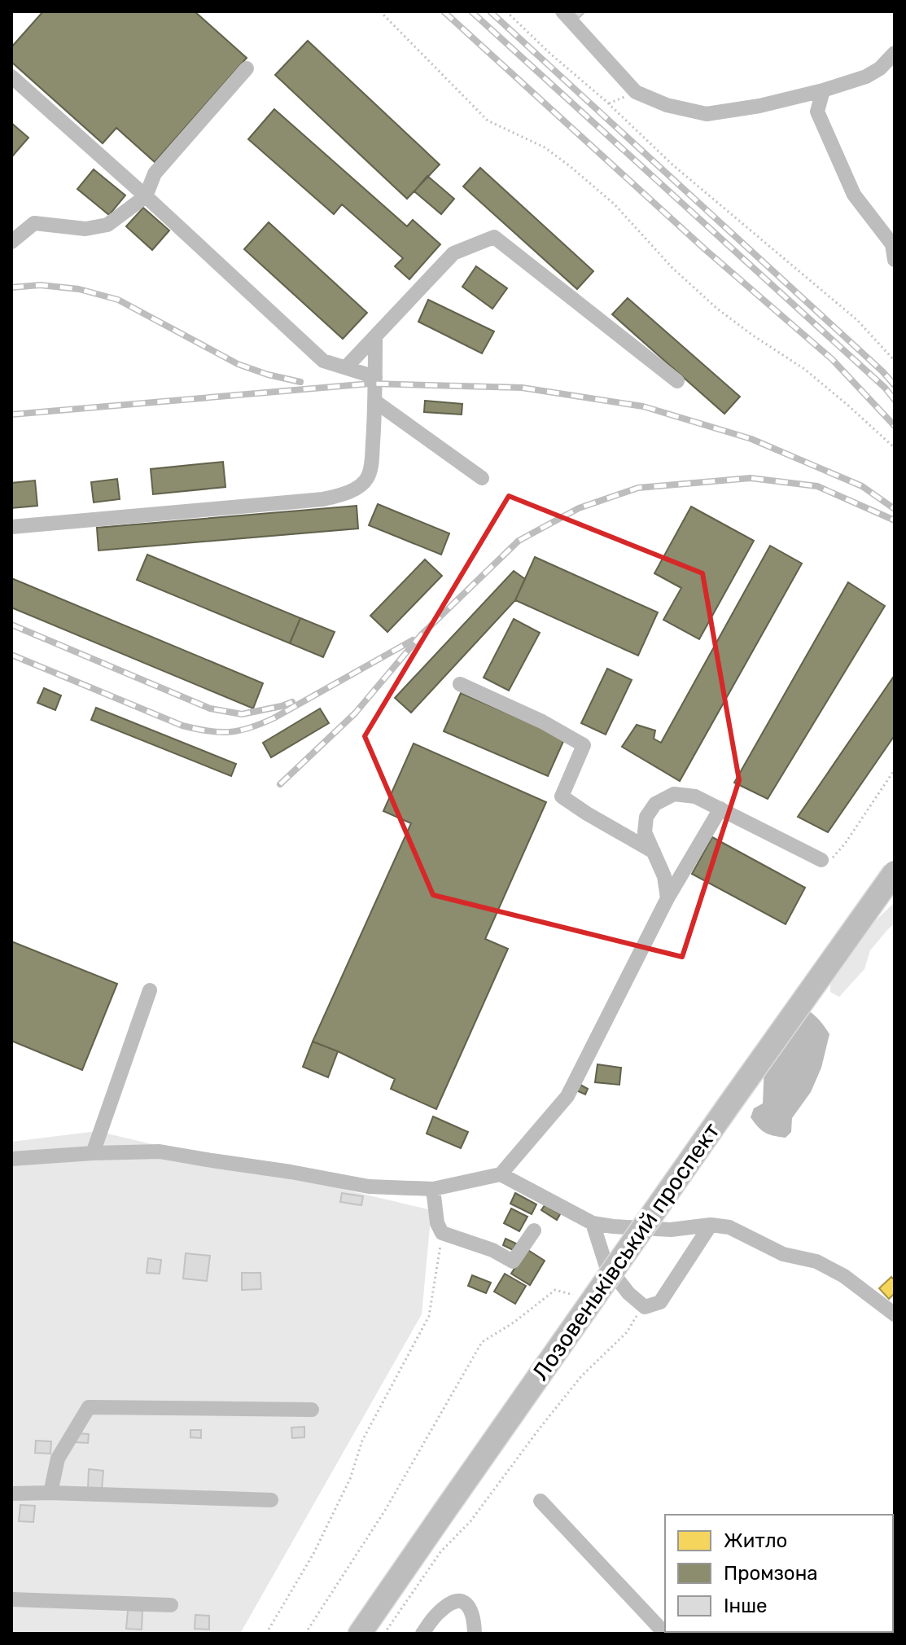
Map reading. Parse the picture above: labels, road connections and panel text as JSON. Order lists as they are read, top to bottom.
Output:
{
  "streets": {
    "highway": ["Лозовеньківський проспект"]
  },
  "legend": ["Житло", "Промзона", "Інше"]
}
